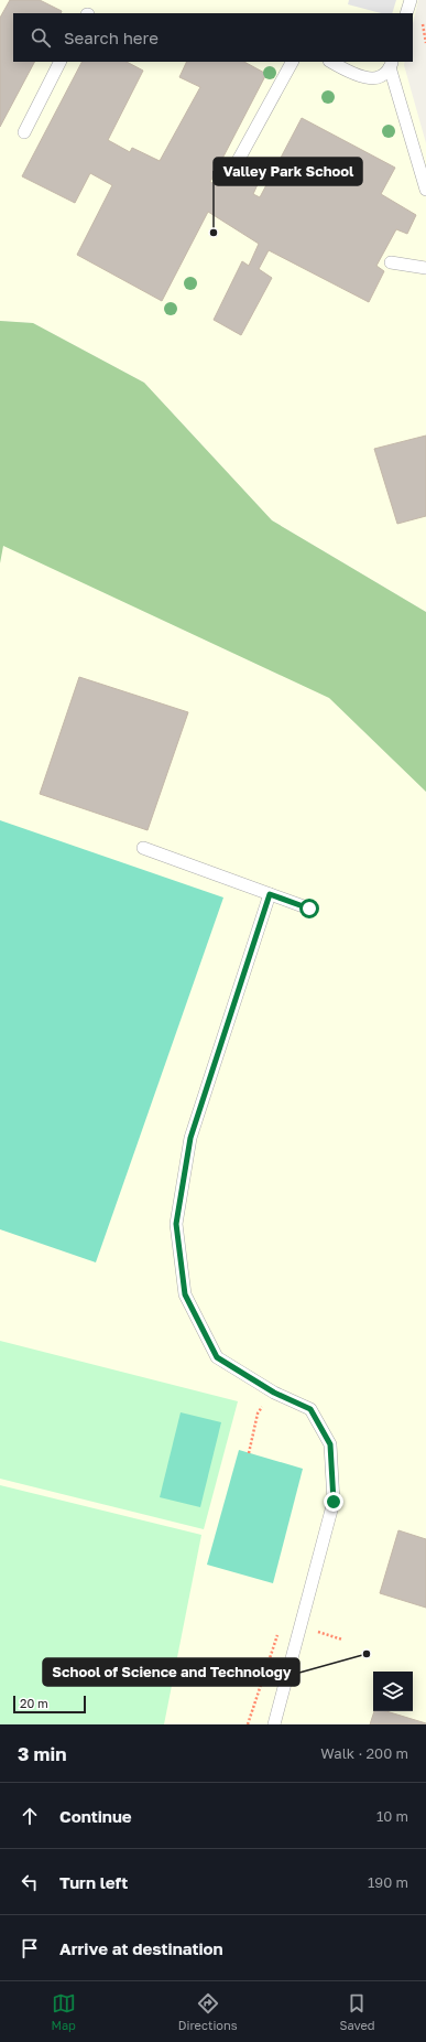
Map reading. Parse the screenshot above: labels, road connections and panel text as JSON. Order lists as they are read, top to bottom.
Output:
{
  "places": ["Valley Park School", "School of Science and Technology"],
  "scale_bar": "20 m",
  "page": {
    "search": "Search here",
    "scale": "20 m",
    "heading": ["3 min", "Walk · 200 m"],
    "list": [
      ["Continue", "10 m"],
      ["Turn left", "190 m"],
      "Arrive at destination"
    ],
    "nav": ["Map", "Directions", "Saved"]
  }
}
